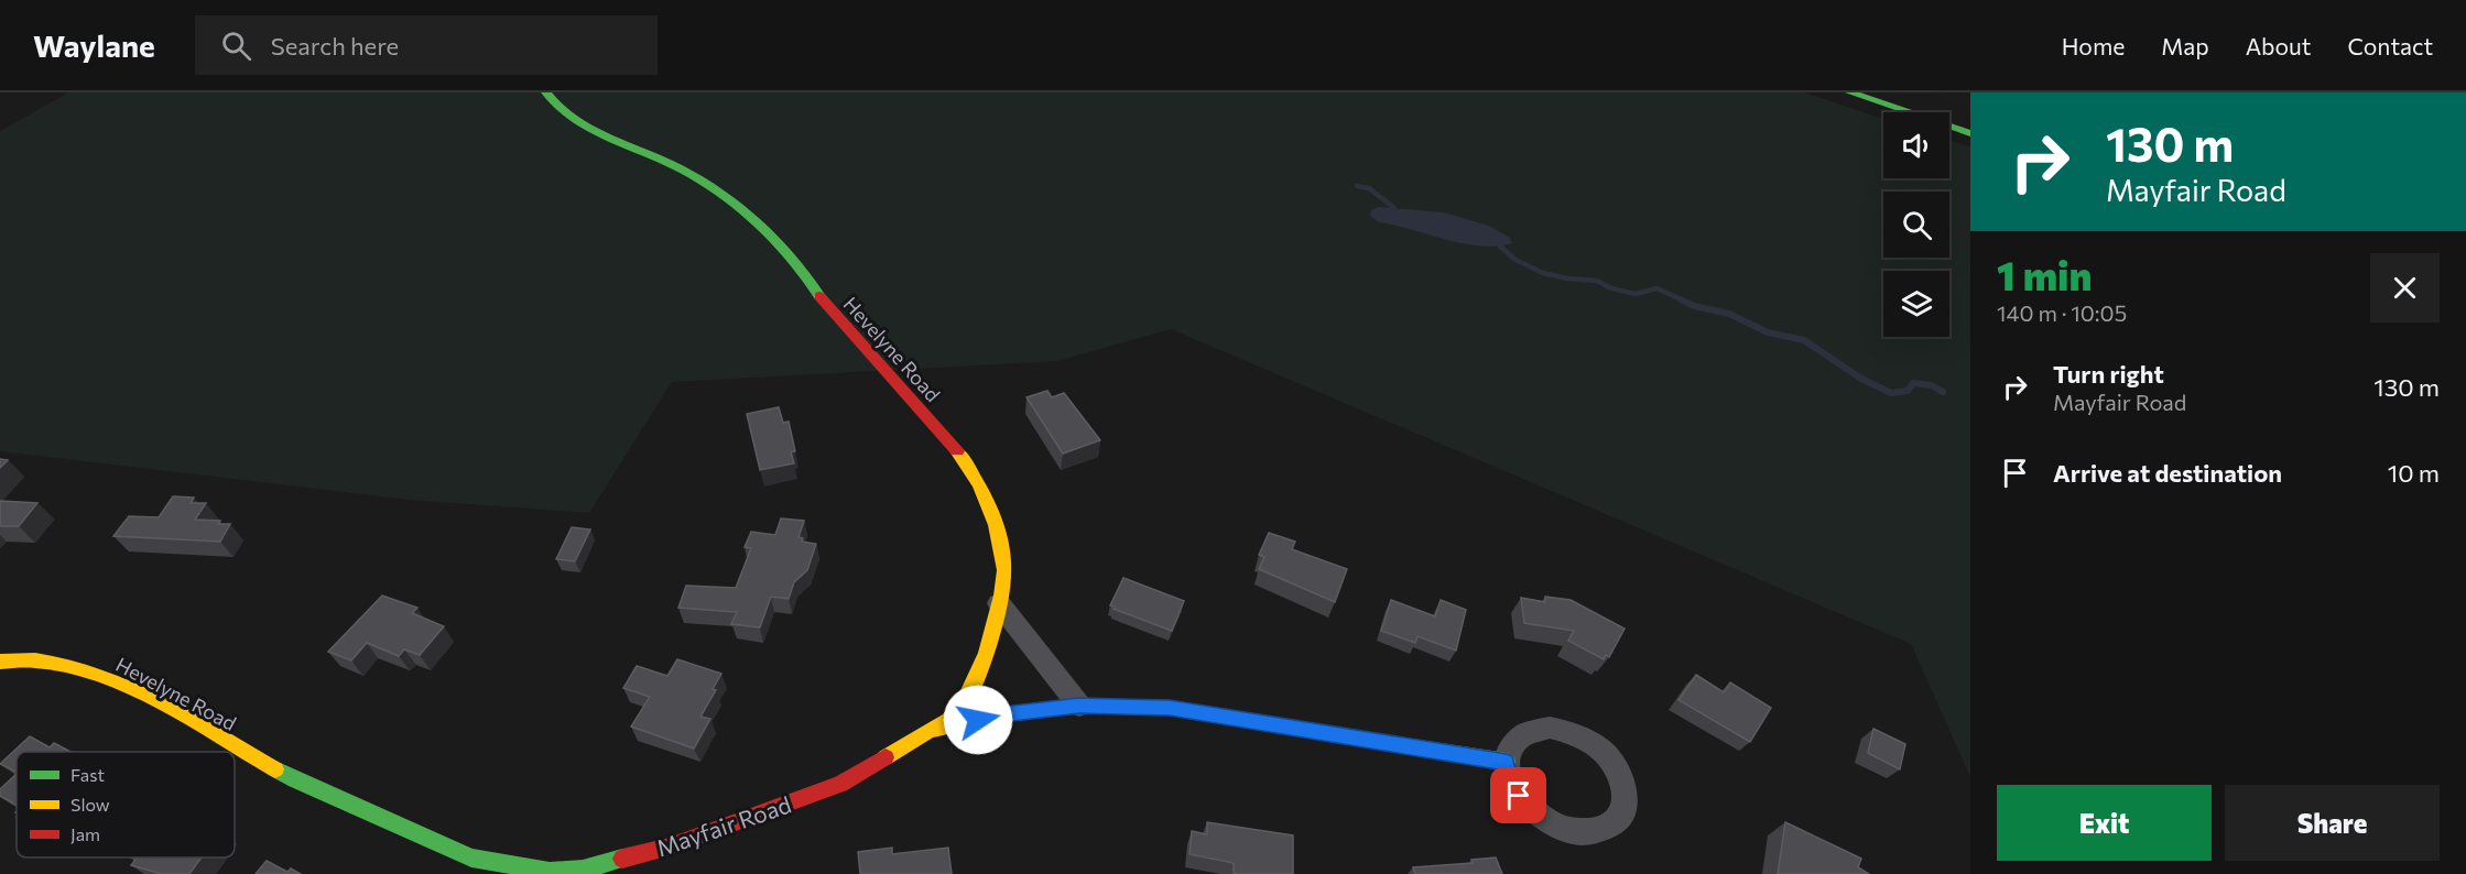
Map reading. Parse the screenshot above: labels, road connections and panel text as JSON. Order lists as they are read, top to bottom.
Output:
{
  "streets": {
    "street": ["Hevelyne Road", "Mayfair Road"]
  },
  "crossings": [
    ["Hevelyne Road", "Mayfair Road"]
  ],
  "legend": ["Fast", "Slow", "Jam"],
  "page": {
    "header": "Waylane",
    "search": "Search here",
    "nav": [
      "Home",
      "Map",
      "About",
      "Contact"
    ],
    "turn": ["130 m", "Mayfair Road"],
    "heading": ["1 min", "140 m · 10:05"],
    "list": [
      {
        "name": "Turn right",
        "note": "Mayfair Road",
        "value": "130 m"
      },
      {
        "name": "Arrive at destination",
        "value": "10 m"
      }
    ],
    "buttons": ["Exit", "Share"]
  }
}
